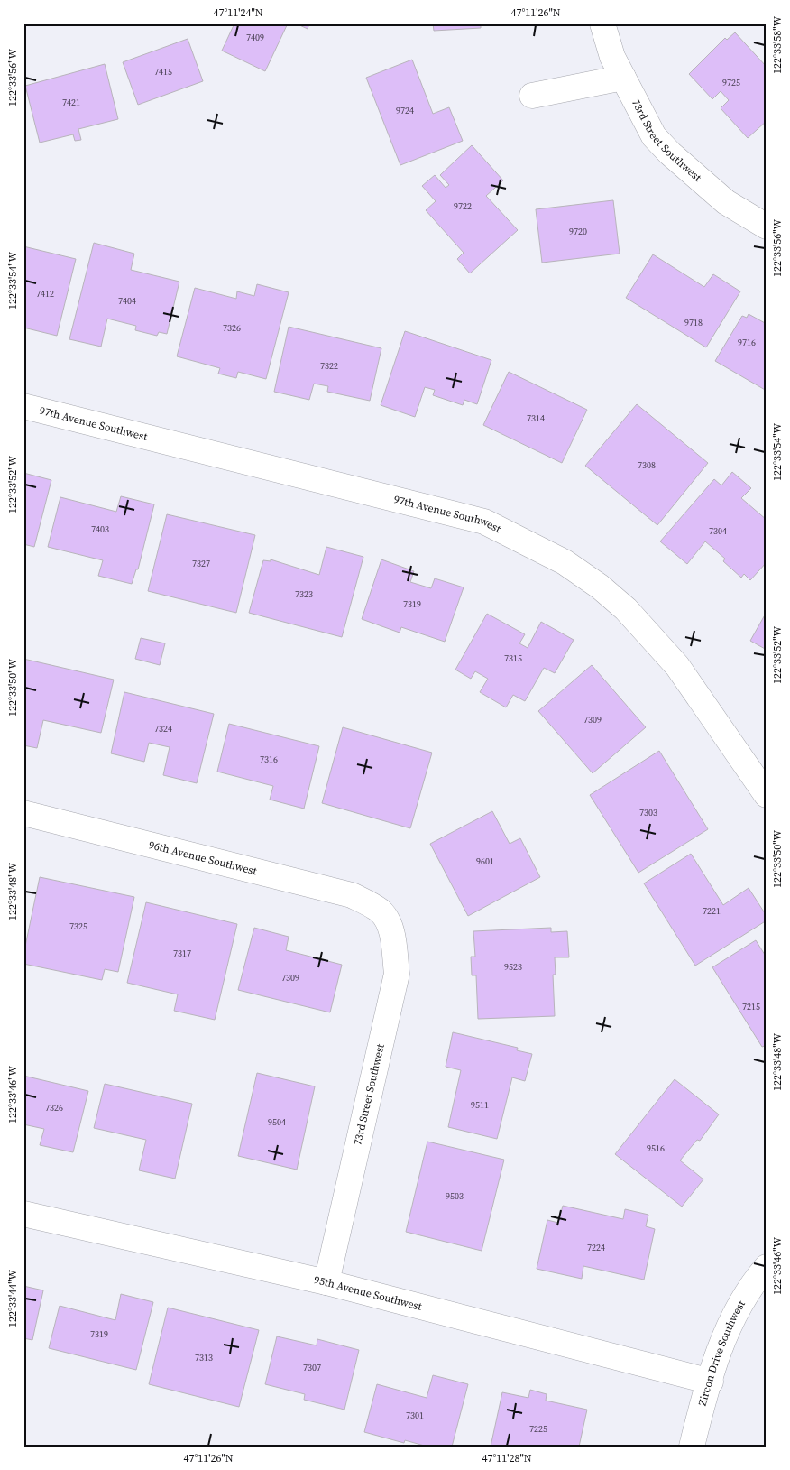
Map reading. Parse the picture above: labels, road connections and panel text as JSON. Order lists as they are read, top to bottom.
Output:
{
  "streets": {
    "street": [
      "73rd Street Southwest",
      "97th Avenue Southwest",
      "96th Avenue Southwest",
      "95th Avenue Southwest",
      "Zircon Drive Southwest"
    ]
  },
  "crossings": [
    ["73rd Street Southwest", "96th Avenue Southwest"],
    ["73rd Street Southwest", "95th Avenue Southwest"],
    ["95th Avenue Southwest", "Zircon Drive Southwest"]
  ],
  "house_numbers": [
    "7409",
    "7415",
    "9725",
    "7421",
    "9724",
    "9722",
    "9720",
    "7412",
    "7404",
    "9718",
    "7326",
    "9716",
    "7322",
    "7314",
    "7308",
    "7403",
    "7304",
    "7327",
    "7323",
    "7319",
    "7315",
    "7309",
    "7324",
    "7316",
    "7303",
    "9601",
    "7221",
    "7325",
    "7317",
    "9523",
    "7309",
    "7215",
    "9511",
    "7326",
    "9504",
    "9516",
    "9503",
    "7224",
    "7319",
    "7313",
    "7307",
    "7301",
    "7225"
  ],
  "coordinates": [
    "47°11'24\"N",
    "47°11'26\"N",
    "122°33'58\"W",
    "122°33'56\"W",
    "122°33'54\"W",
    "122°33'52\"W",
    "122°33'50\"W",
    "122°33'48\"W",
    "122°33'46\"W",
    "122°33'44\"W",
    "47°11'28\"N"
  ]
}
